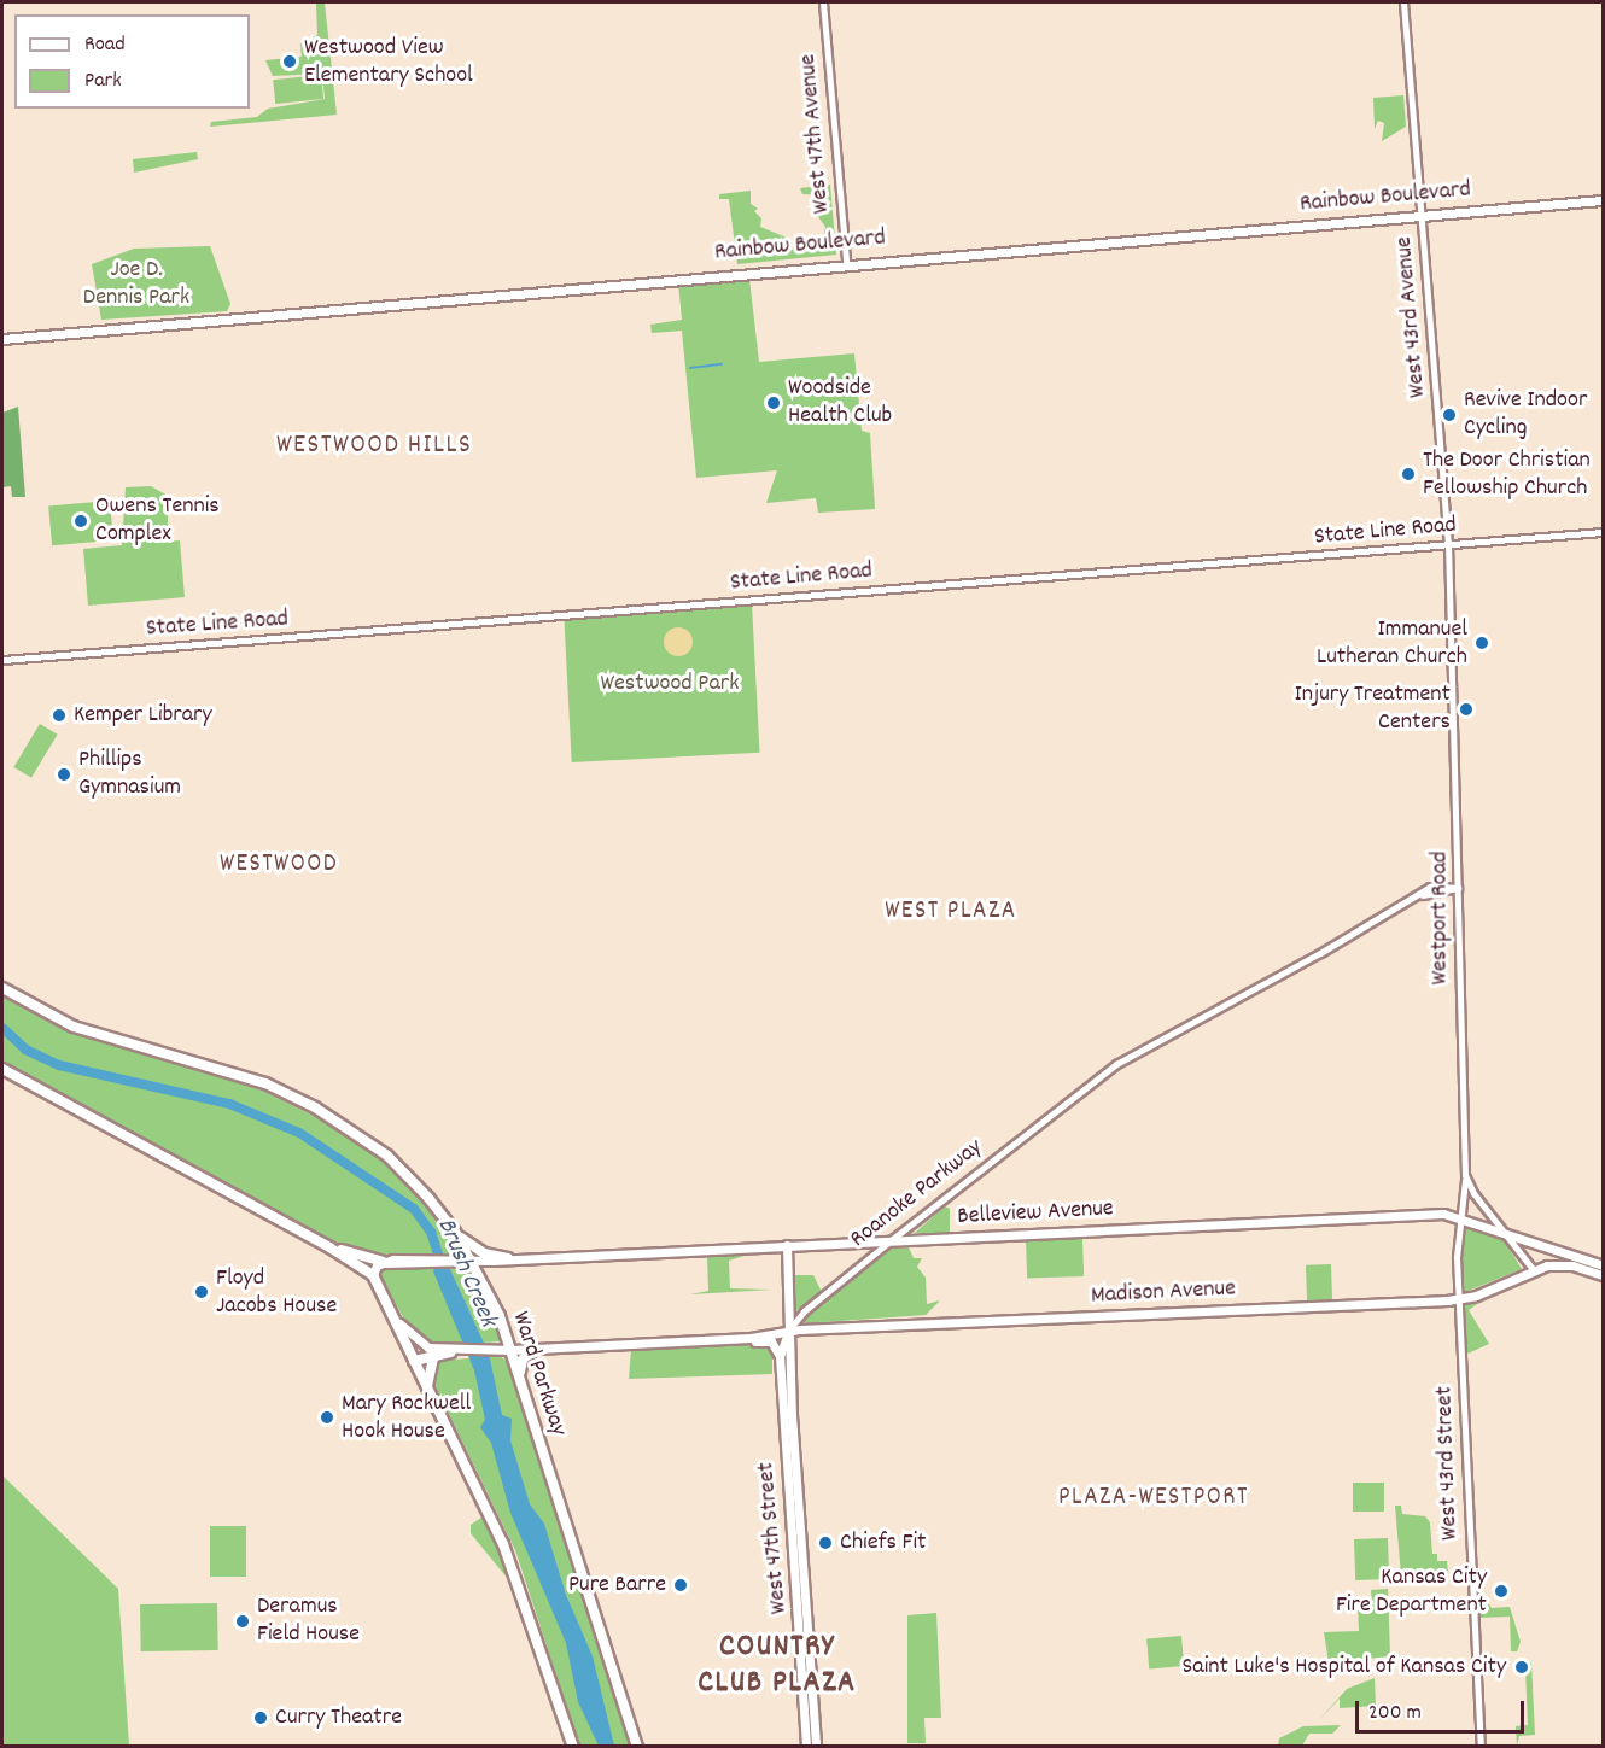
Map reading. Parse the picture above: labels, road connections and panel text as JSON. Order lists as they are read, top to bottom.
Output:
{
  "streets": {
    "highway": ["Ward Parkway"],
    "main road": [
      "Rainbow Boulevard",
      "Belleview Avenue",
      "Madison Avenue",
      "West 47th Street"
    ],
    "street": [
      "West 47th Avenue",
      "West 43rd Avenue",
      "State Line Road",
      "Westport Road",
      "Roanoke Parkway",
      "West 43rd Street"
    ]
  },
  "crossings": [
    ["West 47th Avenue", "Rainbow Boulevard"],
    ["Rainbow Boulevard", "West 43rd Avenue"],
    ["West 43rd Avenue", "State Line Road"],
    ["West 43rd Avenue", "Westport Road"],
    ["State Line Road", "Westport Road"],
    ["Westport Road", "Roanoke Parkway"],
    ["Westport Road", "West 43rd Street"],
    ["Roanoke Parkway", "Belleview Avenue"],
    ["Roanoke Parkway", "Madison Avenue"],
    ["Roanoke Parkway", "West 47th Street"],
    ["Belleview Avenue", "Ward Parkway"],
    ["Belleview Avenue", "West 43rd Street"],
    ["Belleview Avenue", "West 47th Street"],
    ["Madison Avenue", "West 43rd Street"],
    ["Madison Avenue", "West 47th Street"]
  ],
  "districts": [
    "WESTWOOD HILLS",
    "WESTWOOD",
    "WEST PLAZA",
    "PLAZA-WESTPORT",
    "COUNTRY CLUB PLAZA"
  ],
  "water": ["Brush Creek"],
  "parks": ["Joe D. Dennis Park", "Westwood Park"],
  "places": [
    "Westwood View Elementary School",
    "Woodside Health Club",
    "Revive Indoor Cycling",
    "The Door Christian Fellowship Church",
    "Owens Tennis Complex",
    "Immanuel Lutheran Church",
    "Injury Treatment Centers",
    "Kemper Library",
    "Phillips Gymnasium",
    "Floyd Jacobs House",
    "Mary Rockwell Hook House",
    "Chiefs Fit",
    "Pure Barre",
    "Kansas City Fire Department",
    "Deramus Field House",
    "Saint Luke's Hospital of Kansas City",
    "Curry Theatre"
  ],
  "legend": ["Road", "Park"],
  "scale_bar": "200 m"
}
